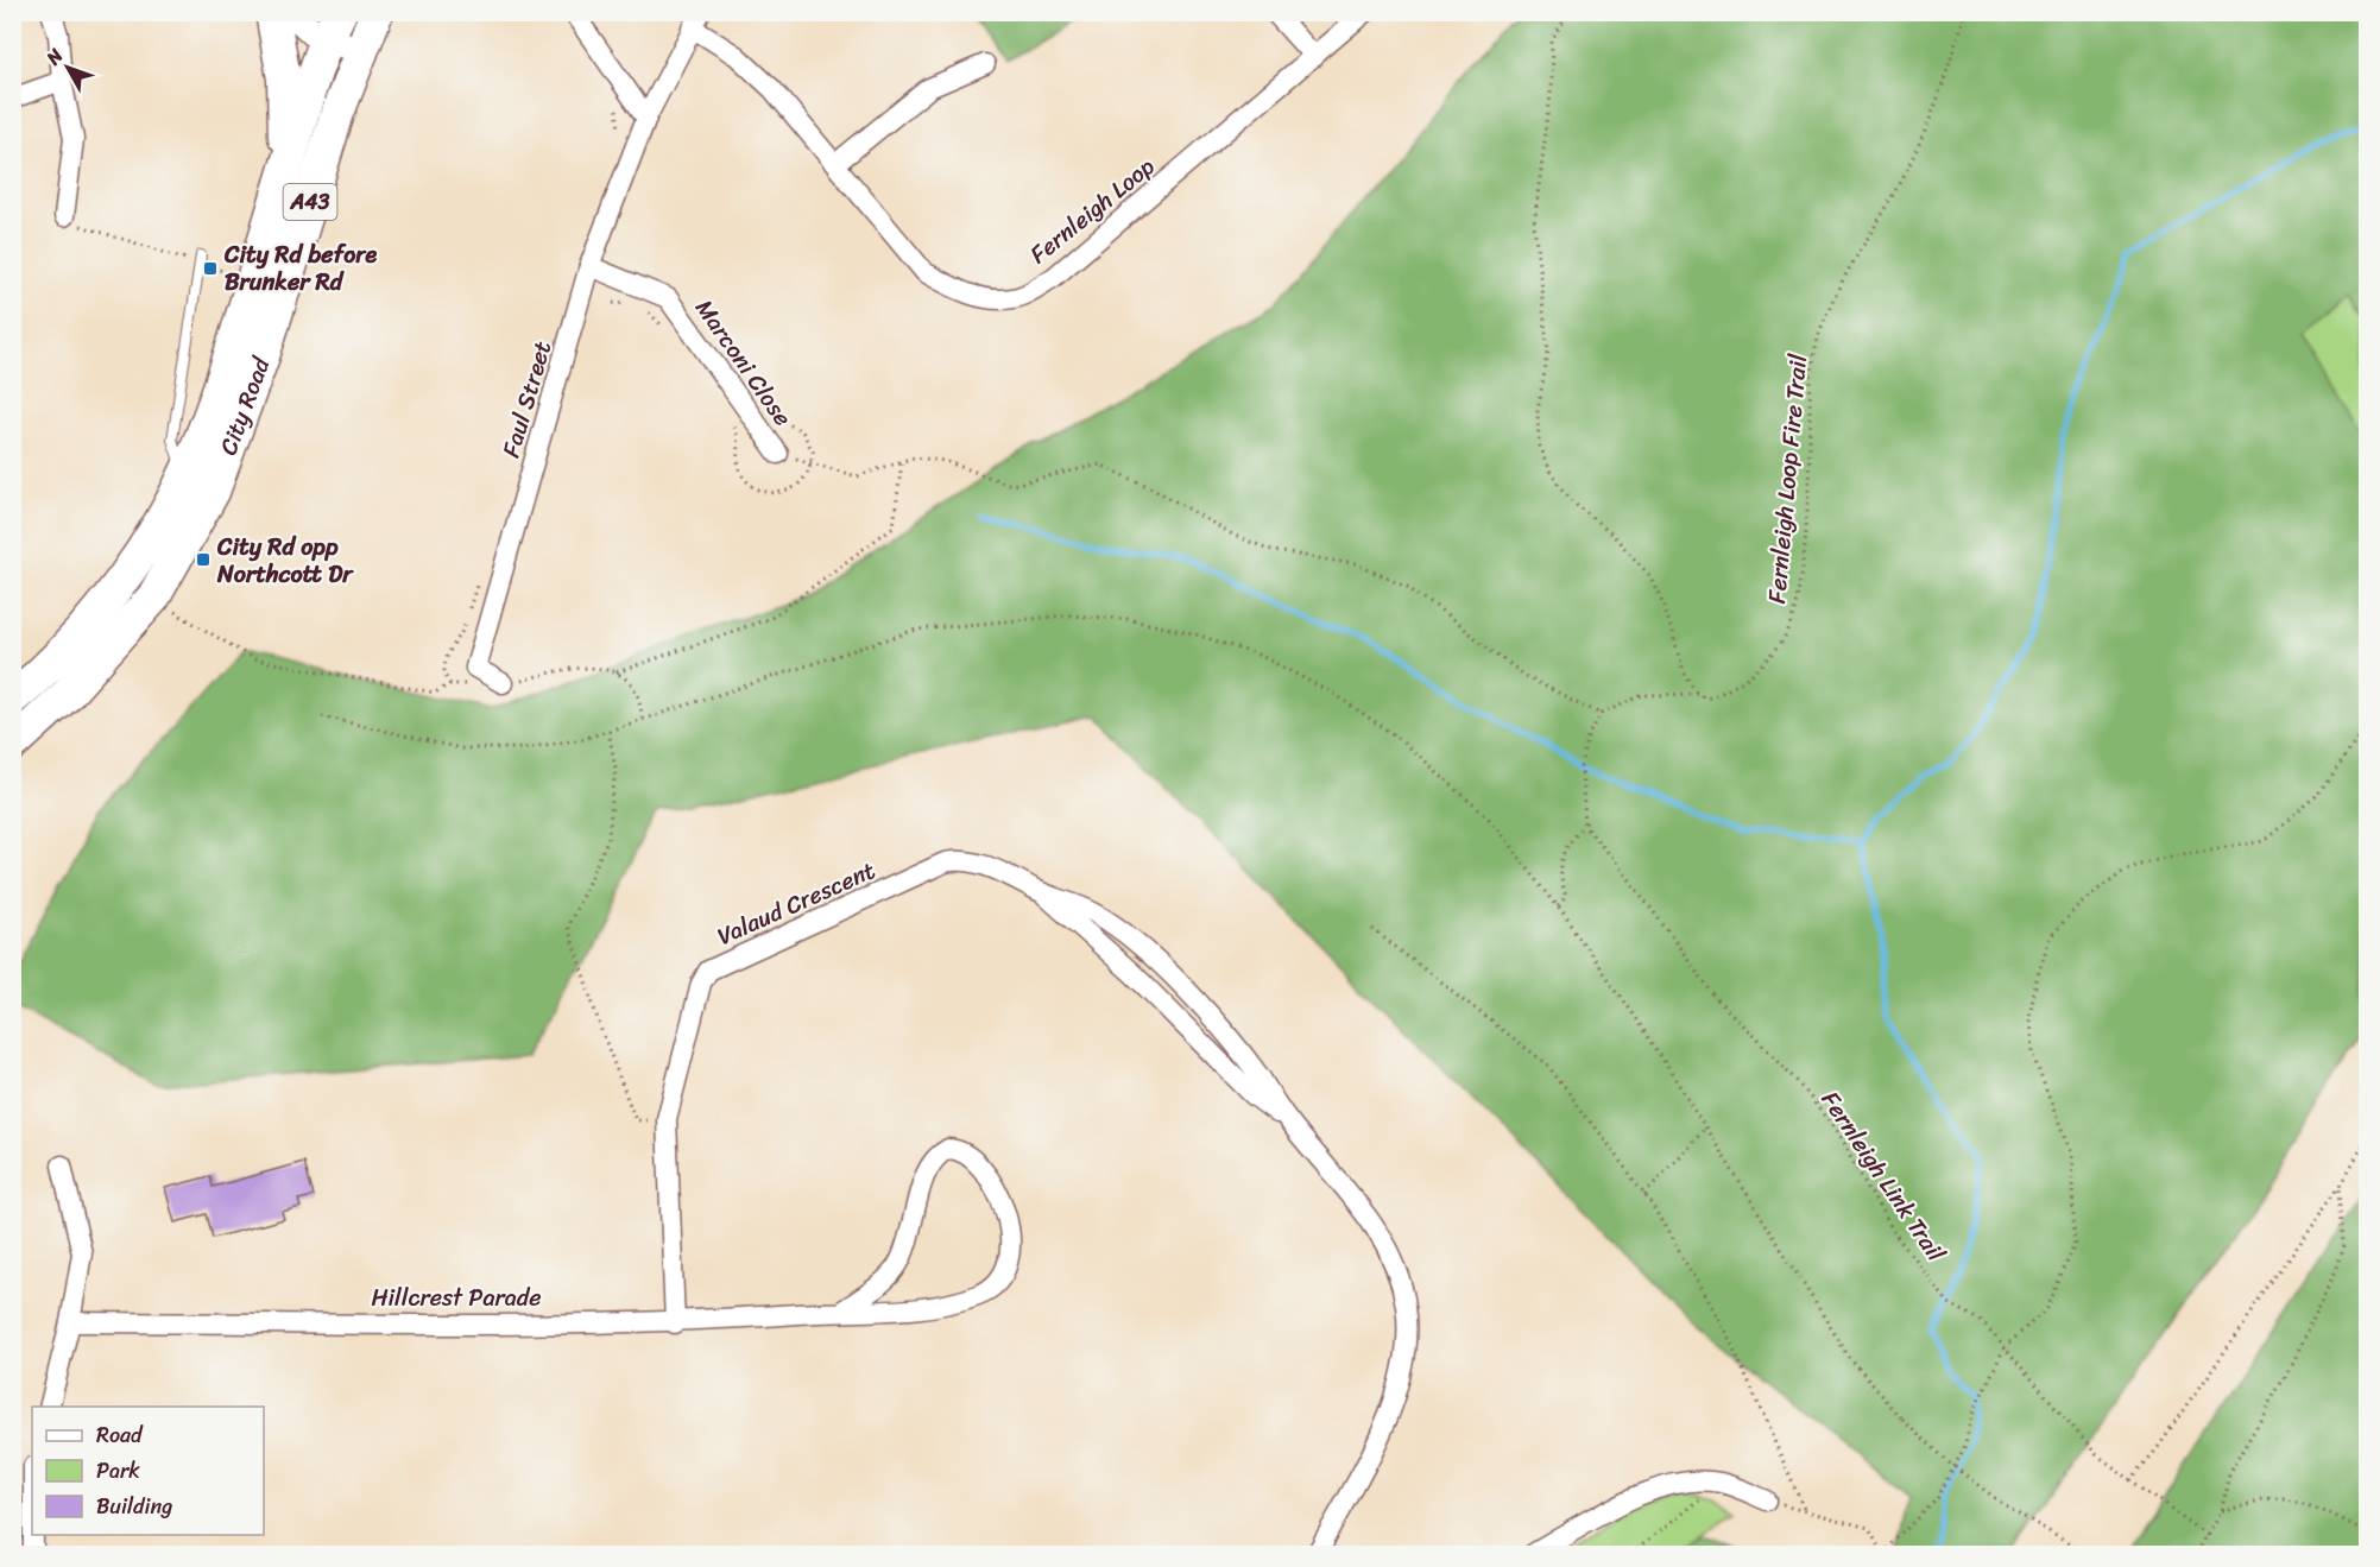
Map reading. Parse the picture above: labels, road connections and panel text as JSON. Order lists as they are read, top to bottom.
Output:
{
  "streets": {
    "highway": ["A43", "City Road"],
    "street": [
      "Fernleigh Loop",
      "Marconi Close",
      "Faul Street",
      "Valaud Crescent",
      "Hillcrest Parade"
    ],
    "path": ["Fernleigh Loop Fire Trail", "Fernleigh Link Trail"]
  },
  "crossings": [
    ["Fernleigh Loop", "Faul Street"],
    ["Marconi Close", "Faul Street"],
    ["Valaud Crescent", "Hillcrest Parade"]
  ],
  "places": {
    "transit": ["City Rd before Brunker Rd", "City Rd opp Northcott Dr"]
  },
  "legend": ["Road", "Park", "Building"],
  "north": "top left"
}
